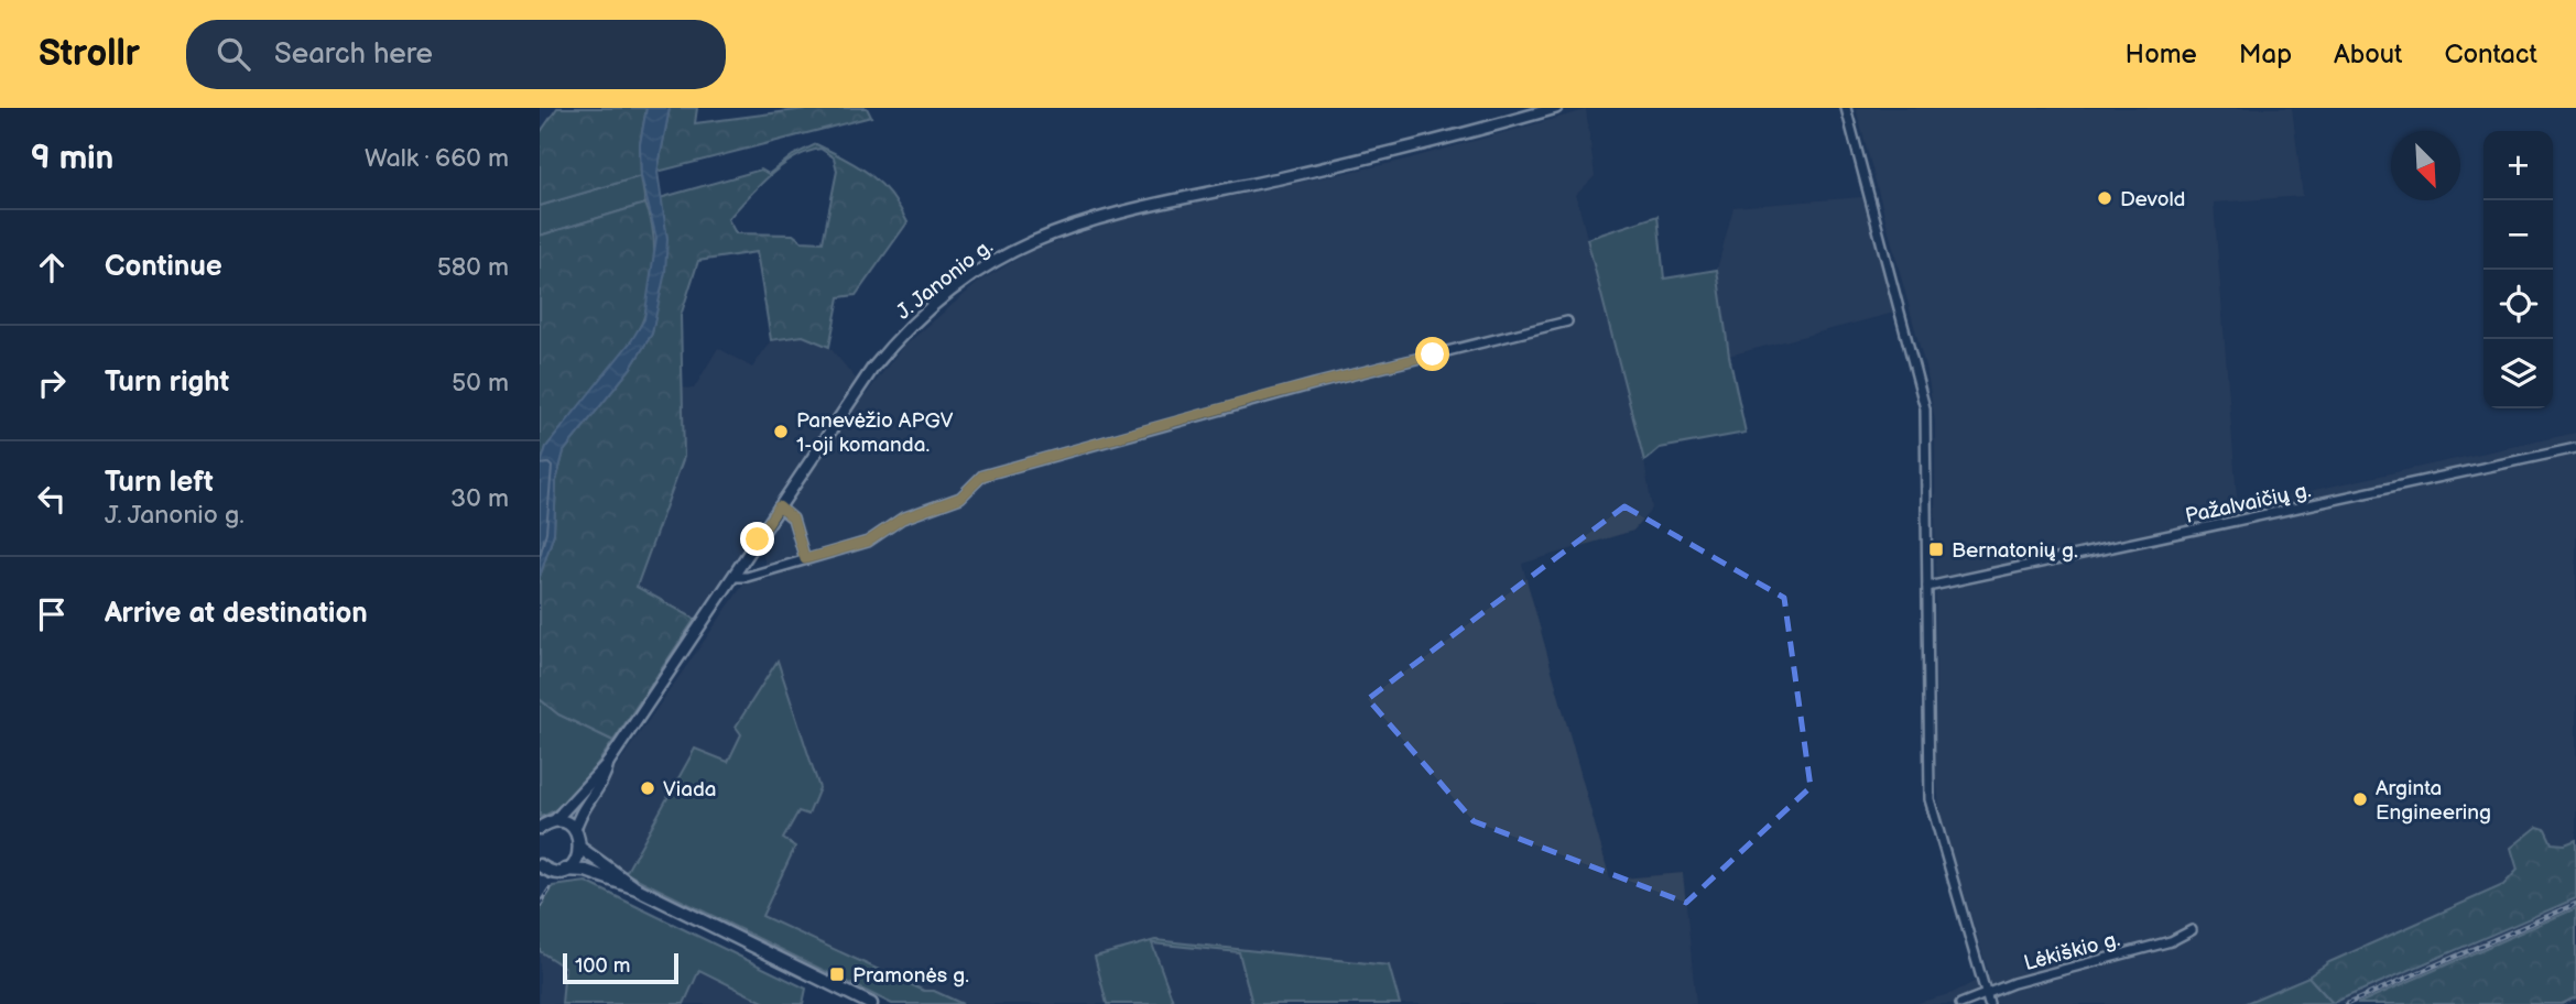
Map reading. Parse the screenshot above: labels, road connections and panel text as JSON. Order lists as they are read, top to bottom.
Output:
{
  "streets": {
    "street": ["J. Janonio g.", "Pažalvaičių g.", "Lėkiškio g."]
  },
  "places": {
    "other": [
      "Devold",
      "Panevėžio APGV 1-oji komanda.",
      "Viada",
      "Arginta Engineering"
    ],
    "transit": ["Bernatonių g.", "Pramonės g."]
  },
  "scale_bar": "100 m",
  "north": "bottom right",
  "page": {
    "header": "Strollr",
    "search": "Search here",
    "nav": [
      "Home",
      "Map",
      "About",
      "Contact"
    ],
    "heading": ["9 min", "Walk · 660 m"],
    "map_buttons": ["+", "−"],
    "list": [
      ["Continue", "580 m"],
      ["Turn right", "50 m"],
      ["Turn left", "J. Janonio g.", "30 m"],
      "Arrive at destination"
    ],
    "scale": "100 m"
  }
}
